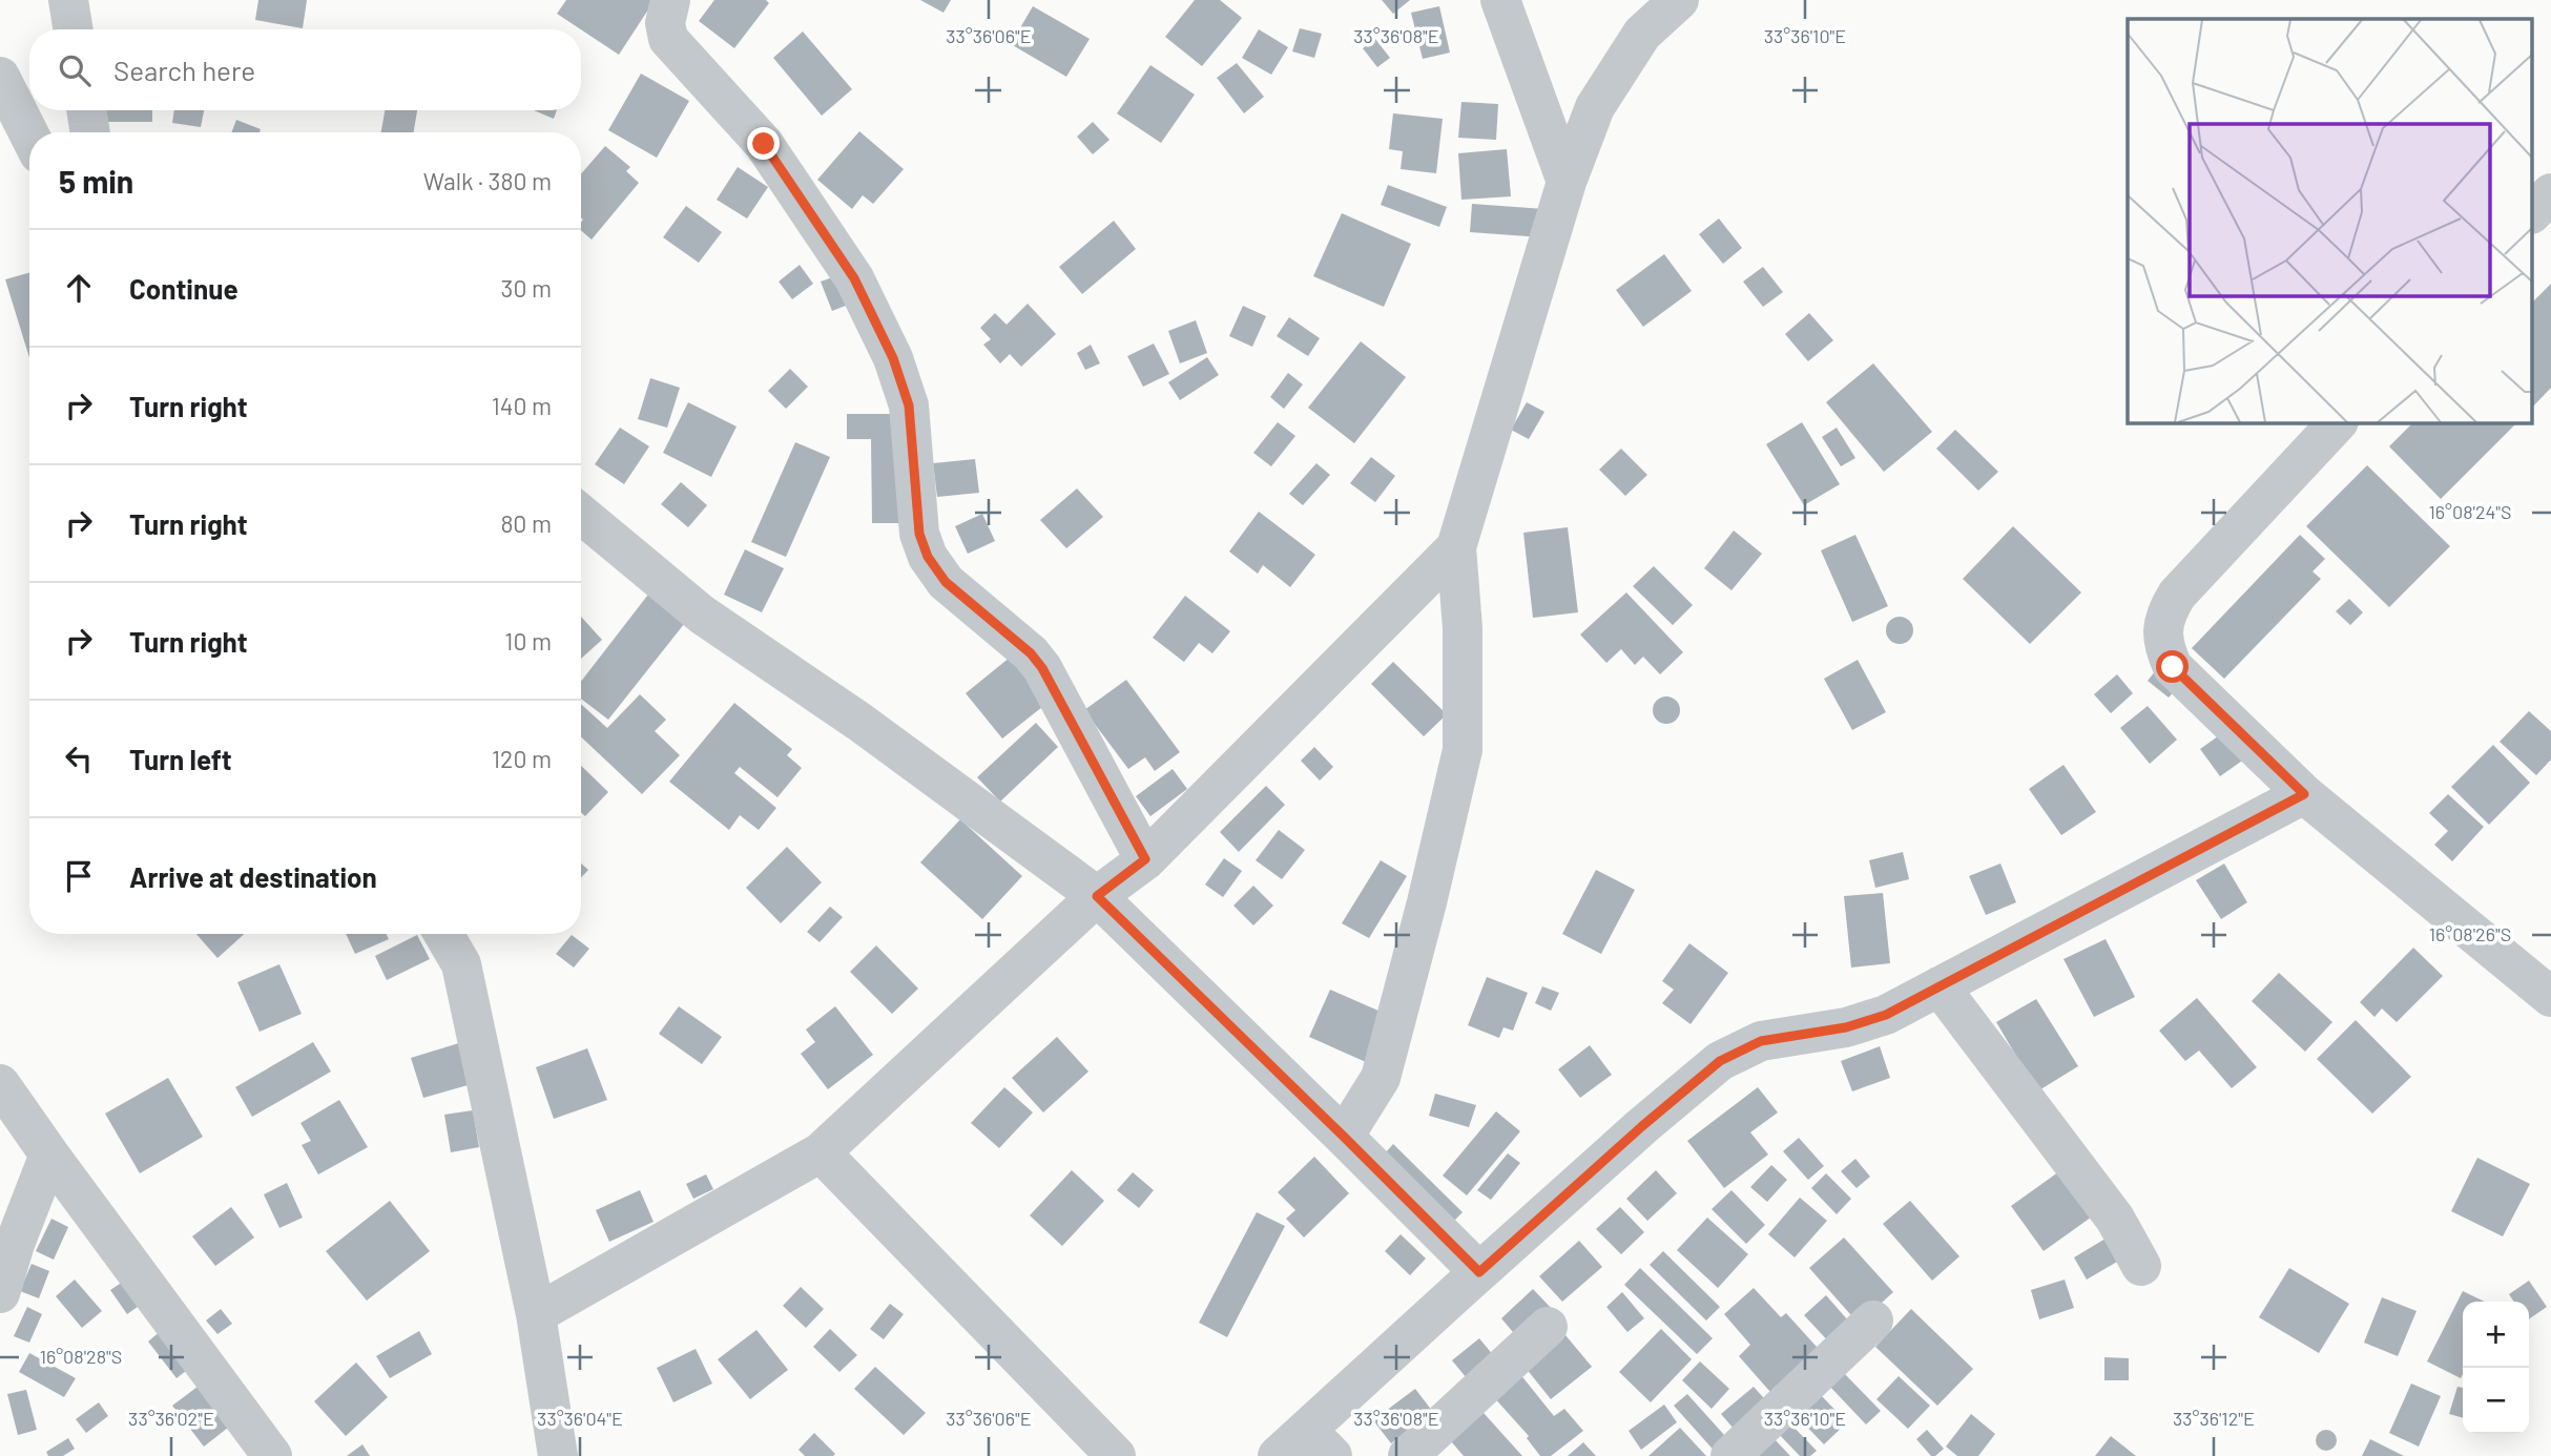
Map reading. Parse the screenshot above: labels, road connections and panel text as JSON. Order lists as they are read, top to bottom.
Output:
{
  "page": {
    "search": "Search here",
    "heading": ["5 min", "Walk · 380 m"],
    "list": [
      ["Continue", "30 m"],
      ["Turn right", "140 m"],
      ["Turn right", "80 m"],
      ["Turn right", "10 m"],
      ["Turn left", "120 m"],
      "Arrive at destination"
    ],
    "map_buttons": ["+", "−"]
  },
  "coordinates": [
    "33°36'06\"E",
    "33°36'08\"E",
    "33°36'10\"E",
    "16°08'24\"S",
    "16°08'26\"S",
    "16°08'28\"S",
    "33°36'02\"E",
    "33°36'04\"E",
    "33°36'12\"E"
  ]
}
